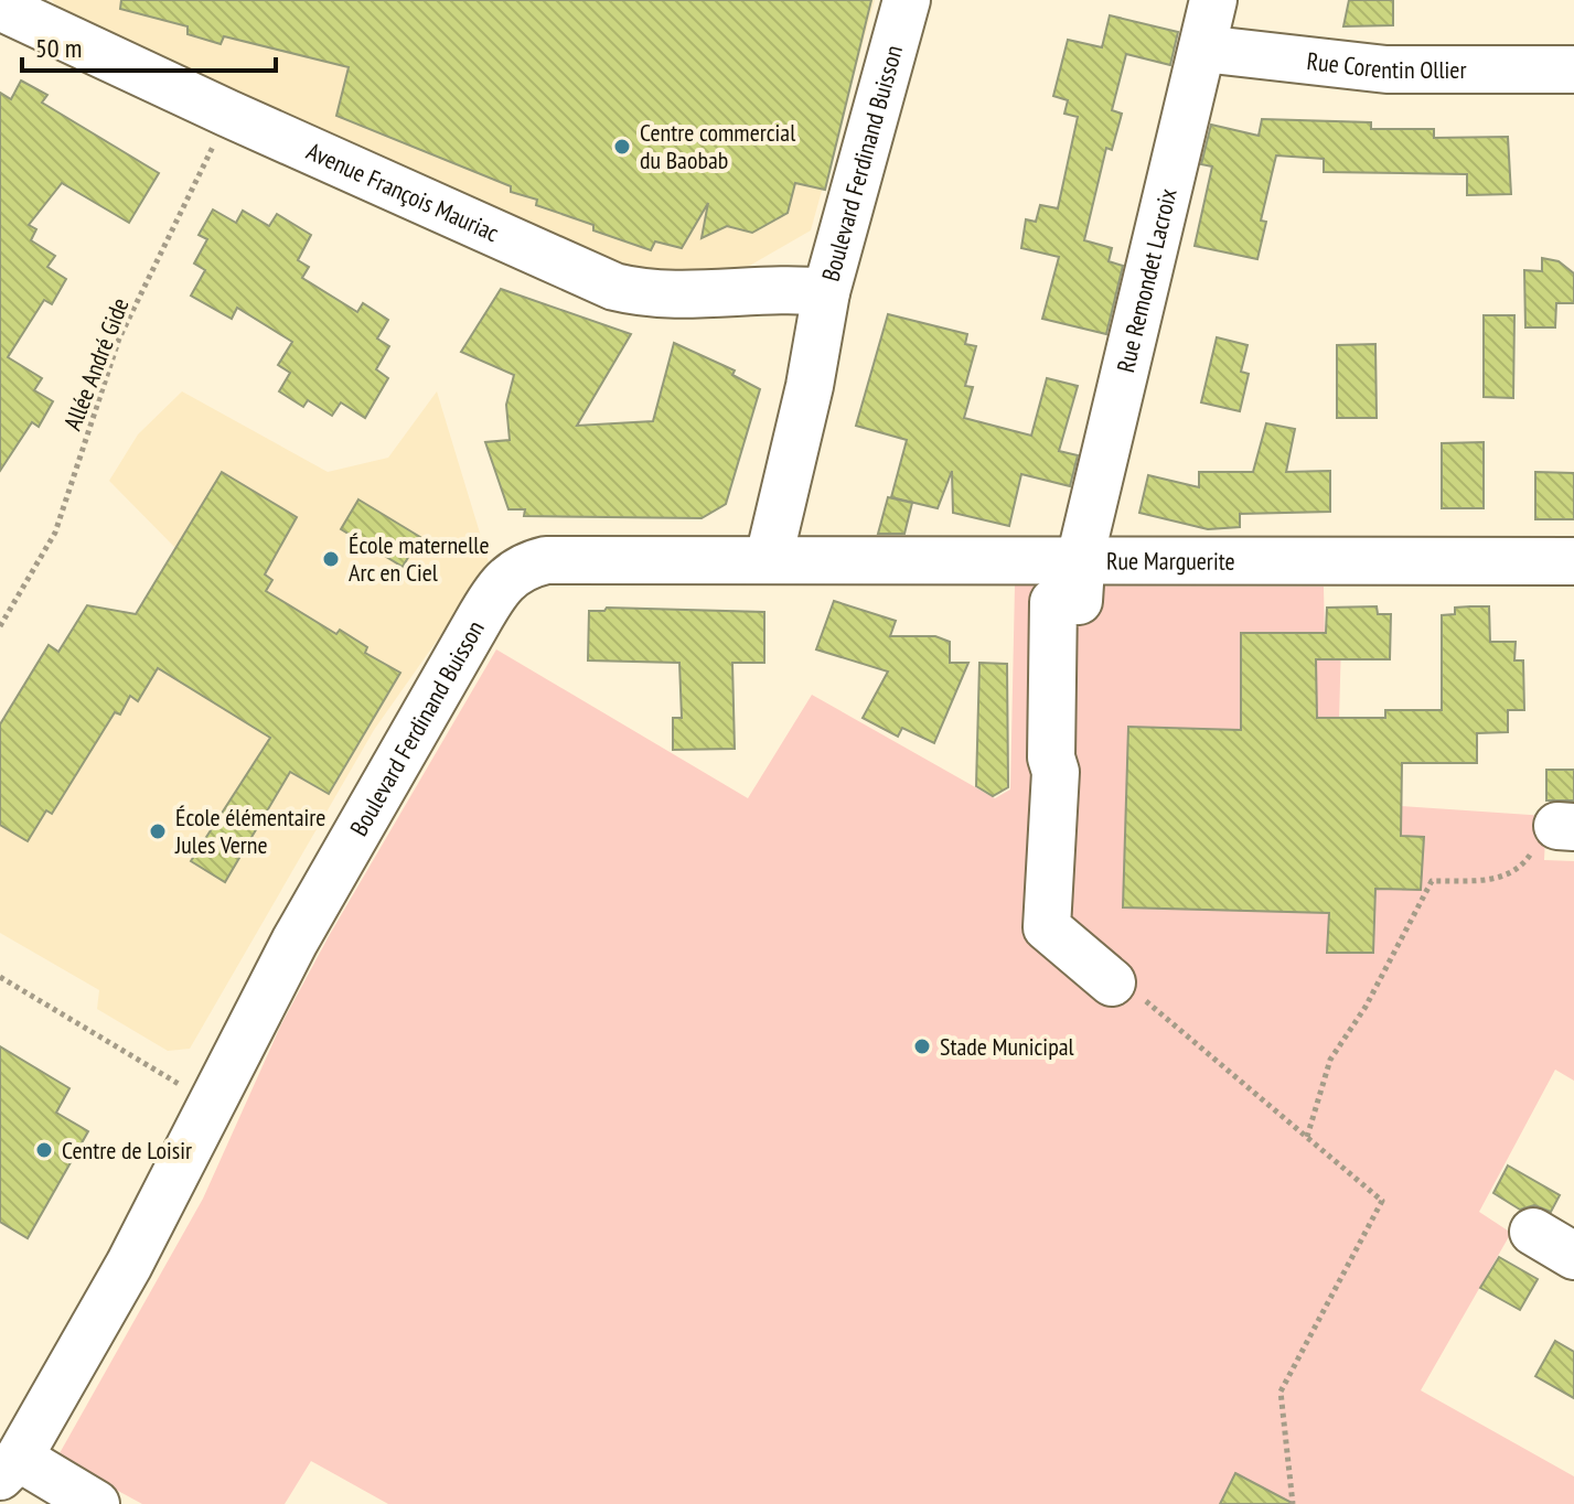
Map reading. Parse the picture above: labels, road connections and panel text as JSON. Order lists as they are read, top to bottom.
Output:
{
  "streets": {
    "street": [
      "Rue Corentin Ollier",
      "Boulevard Ferdinand Buisson",
      "Avenue François Mauriac",
      "Rue Remondet Lacroix",
      "Rue Marguerite"
    ],
    "path": ["Allée André Gide"]
  },
  "crossings": [
    ["Rue Corentin Ollier", "Rue Remondet Lacroix"],
    ["Boulevard Ferdinand Buisson", "Avenue François Mauriac"],
    ["Boulevard Ferdinand Buisson", "Rue Marguerite"],
    ["Avenue François Mauriac", "Allée André Gide"],
    ["Rue Remondet Lacroix", "Rue Marguerite"]
  ],
  "places": [
    "Centre commercial du Baobab",
    "École maternelle Arc en Ciel",
    "École élémentaire Jules Verne",
    "Stade Municipal",
    "Centre de Loisir"
  ],
  "scale_bar": "50 m"
}
